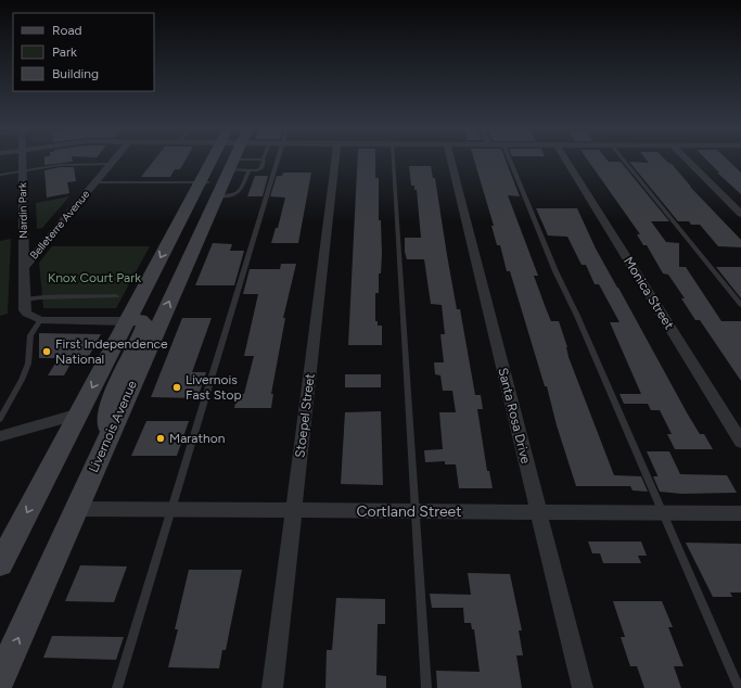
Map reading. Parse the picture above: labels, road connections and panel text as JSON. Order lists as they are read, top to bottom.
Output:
{
  "streets": {
    "main road": ["Livernois Avenue"],
    "street": [
      "Nardin Park",
      "Belleterre Avenue",
      "Monica Street",
      "Stoepel Street",
      "Santa Rosa Drive",
      "Cortland Street"
    ]
  },
  "crossings": [
    ["Nardin Park", "Belleterre Avenue"],
    ["Stoepel Street", "Cortland Street"],
    ["Santa Rosa Drive", "Cortland Street"],
    ["Livernois Avenue", "Cortland Street"]
  ],
  "parks": ["Knox Court Park"],
  "places": ["First Independence National", "Livernois Fast Stop", "Marathon"],
  "legend": ["Road", "Park", "Building"]
}
